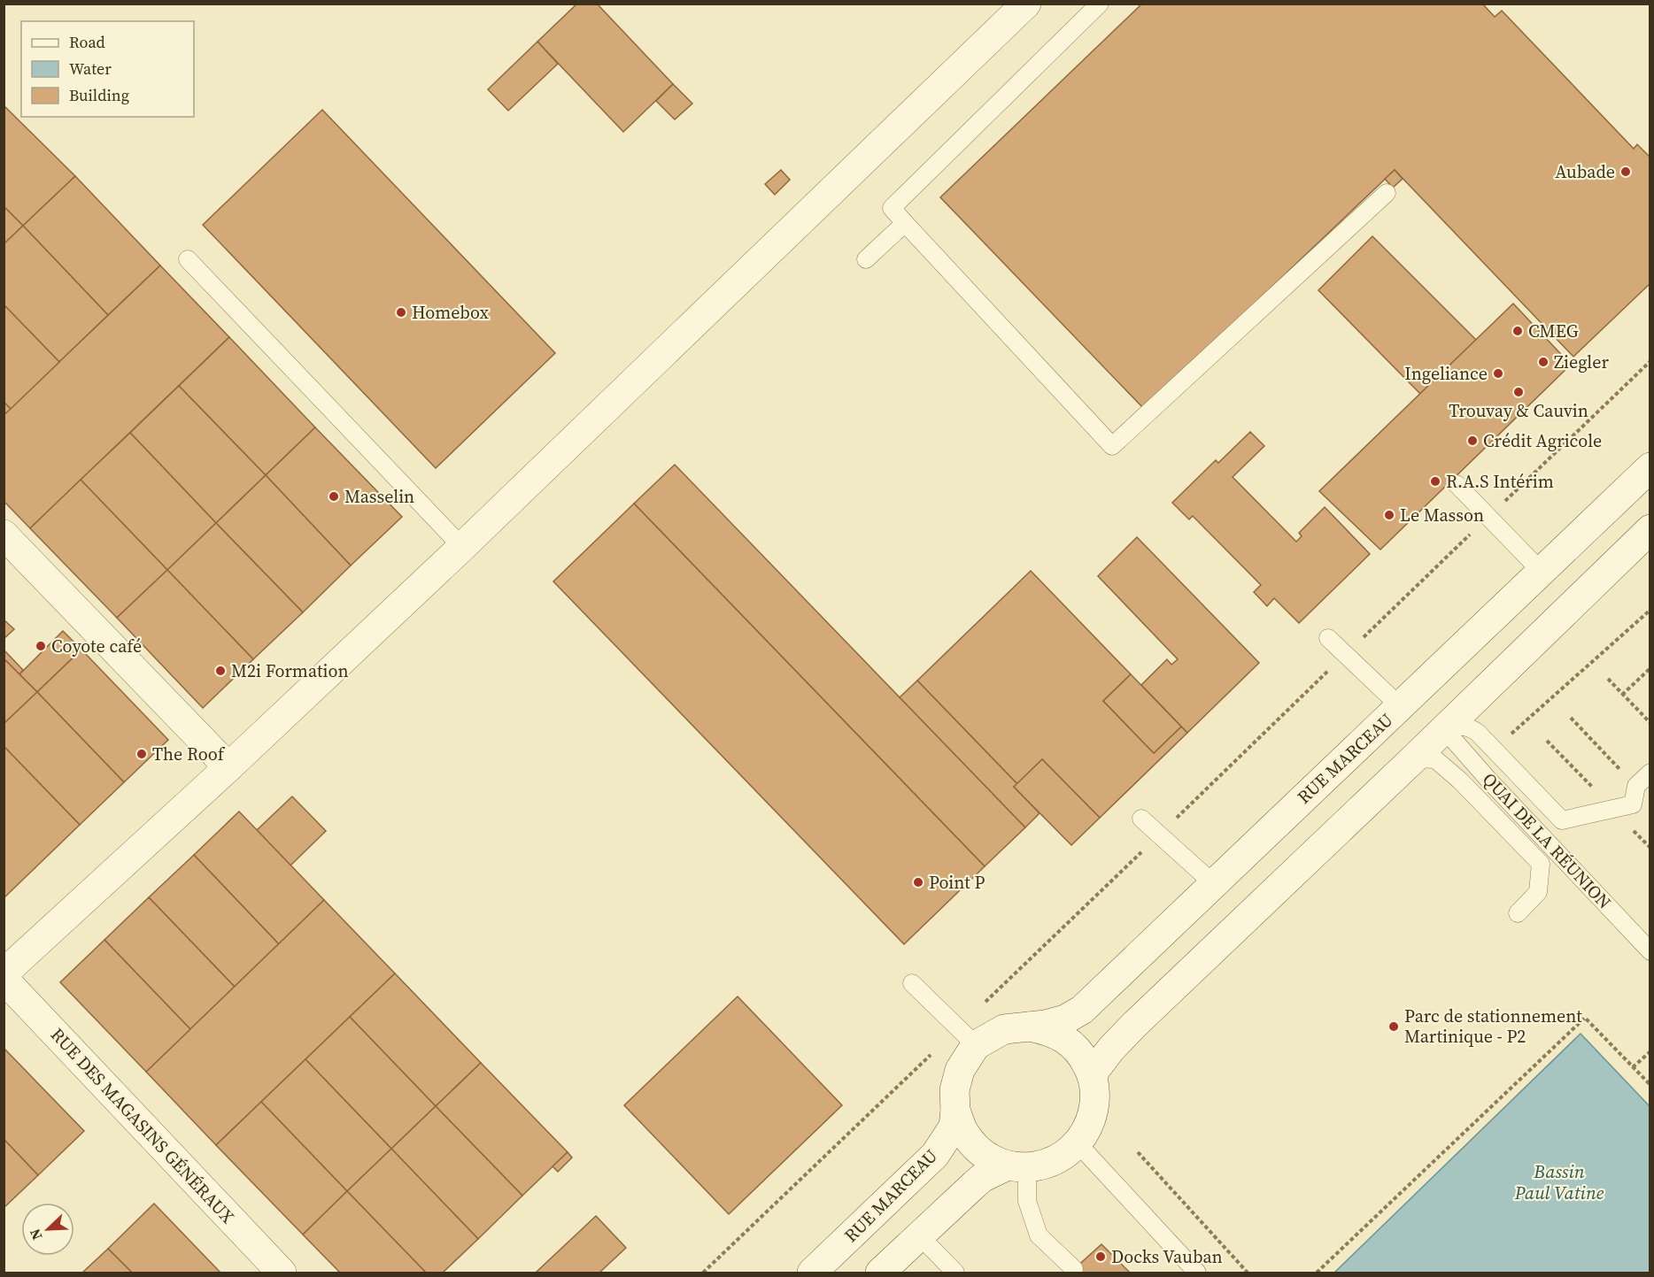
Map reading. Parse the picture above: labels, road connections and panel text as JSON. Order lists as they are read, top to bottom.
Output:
{
  "streets": {
    "main road": ["RUE MARCEAU", "RUE DES MAGASINS GÉNÉRAUX"],
    "lane": ["QUAI DE LA RÉUNION"]
  },
  "water": ["Bassin Paul Vatine"],
  "places": [
    "Aubade",
    "Homebox",
    "CMEG",
    "Ziegler",
    "Ingeliance",
    "Trouvay & Cauvin",
    "Crédit Agricole",
    "R.A.S Intérim",
    "Masselin",
    "Le Masson",
    "Coyote café",
    "M2i Formation",
    "The Roof",
    "Point P",
    "Parc de stationnement Martinique - P2",
    "Docks Vauban"
  ],
  "legend": ["Road", "Water", "Building"],
  "north": "bottom left"
}
